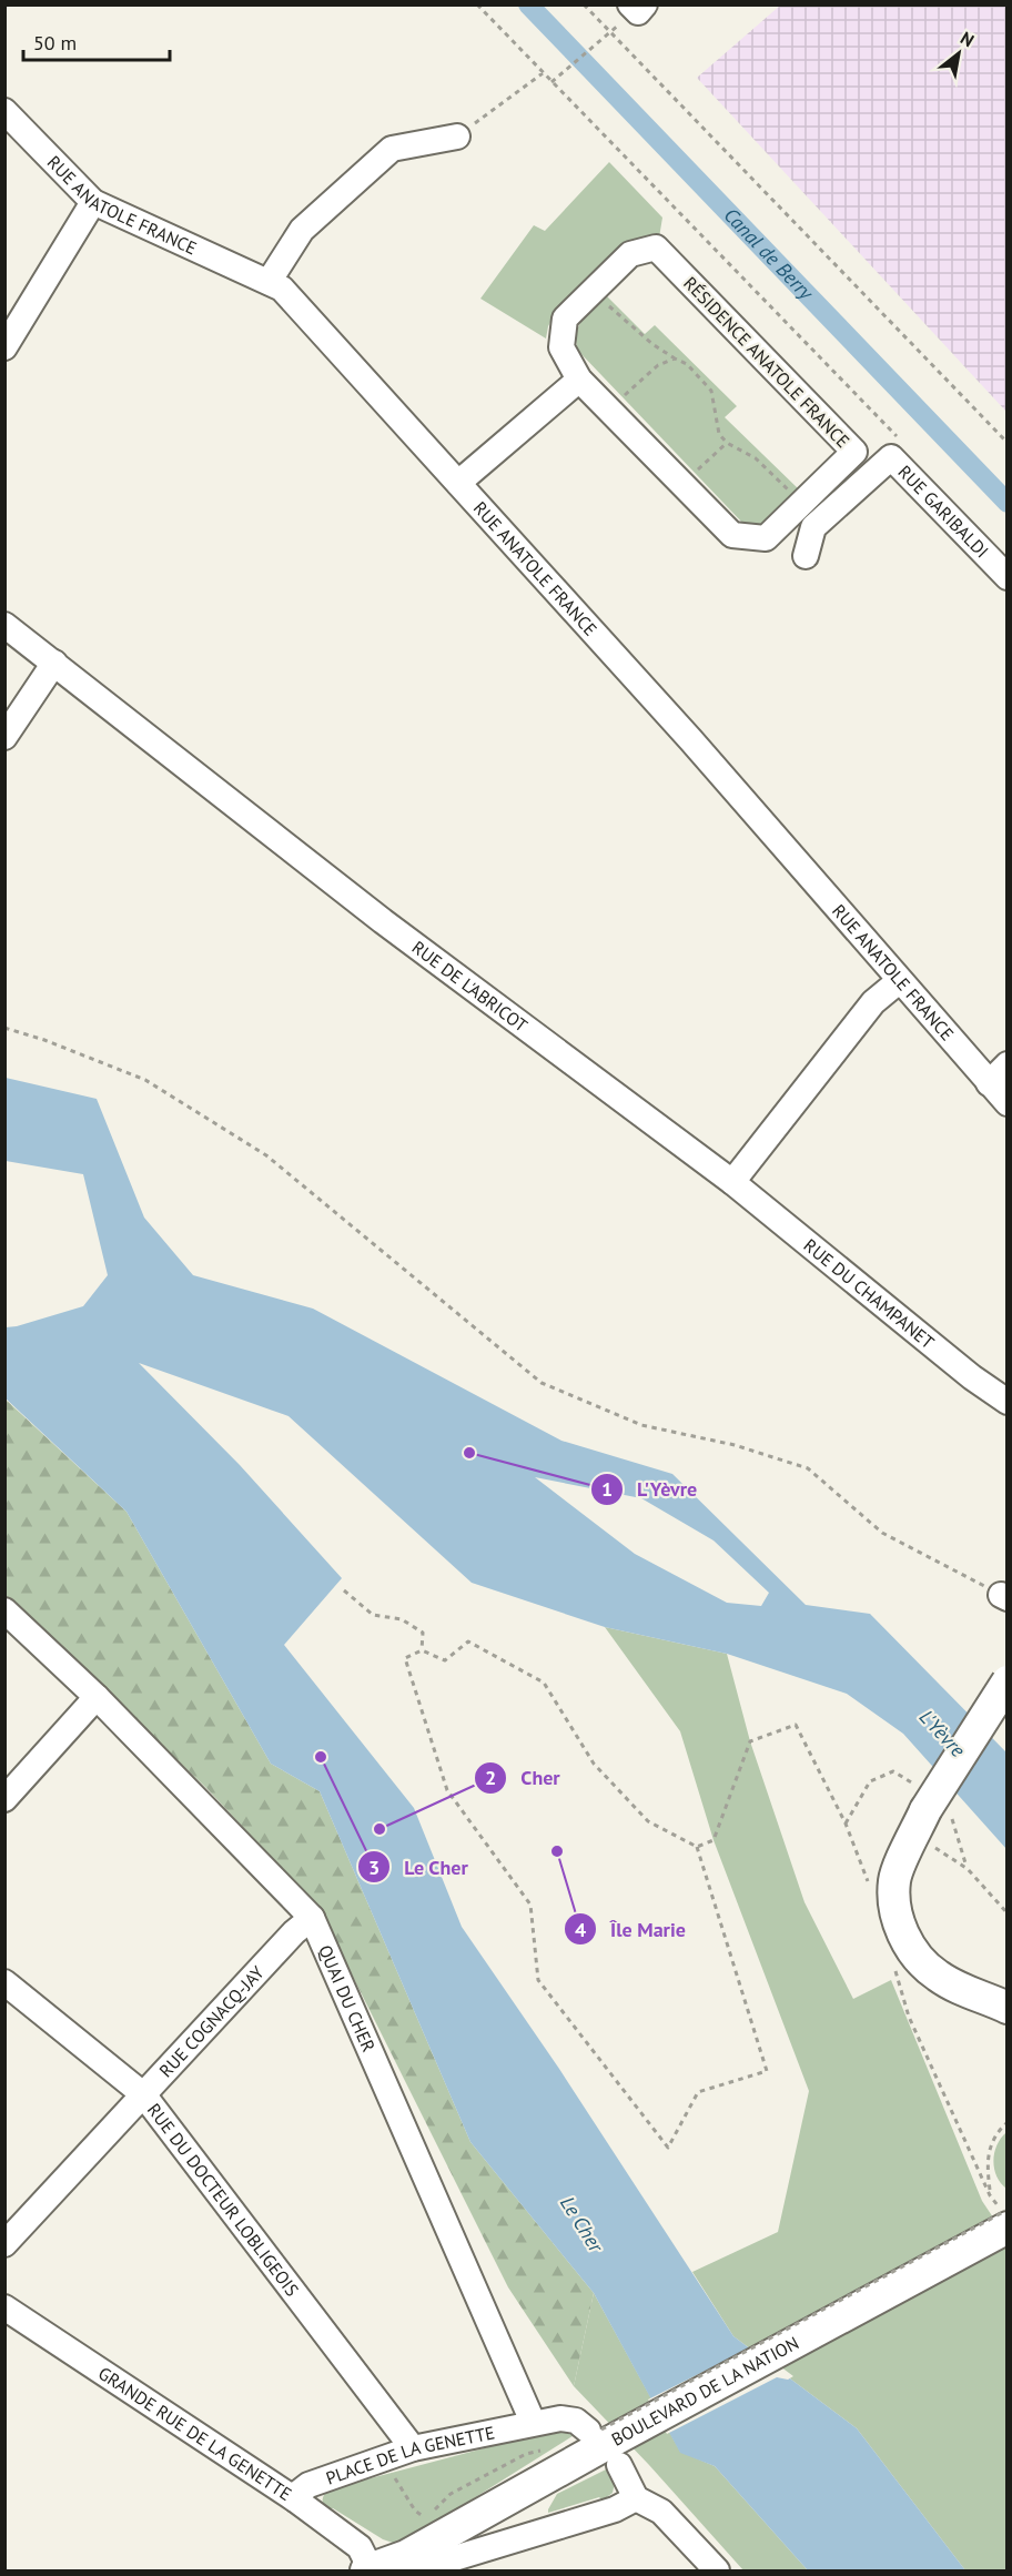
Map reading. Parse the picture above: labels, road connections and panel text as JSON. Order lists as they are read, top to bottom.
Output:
{
  "streets": {
    "main road": ["BOULEVARD DE LA NATION"],
    "street": [
      "RUE ANATOLE FRANCE",
      "RÉSIDENCE ANATOLE FRANCE",
      "RUE GARIBALDI",
      "RUE DE L'ABRICOT",
      "RUE DU CHAMPANET",
      "QUAI DU CHER",
      "RUE COGNACQ-JAY",
      "RUE DU DOCTEUR LOBLIGEOIS",
      "GRANDE RUE DE LA GENETTE",
      "PLACE DE LA GENETTE"
    ]
  },
  "crossings": [
    ["RUE DE L'ABRICOT", "RUE DU CHAMPANET"],
    ["QUAI DU CHER", "RUE COGNACQ-JAY"],
    ["QUAI DU CHER", "PLACE DE LA GENETTE"],
    ["RUE COGNACQ-JAY", "RUE DU DOCTEUR LOBLIGEOIS"],
    ["RUE DU DOCTEUR LOBLIGEOIS", "PLACE DE LA GENETTE"],
    ["BOULEVARD DE LA NATION", "GRANDE RUE DE LA GENETTE"],
    ["GRANDE RUE DE LA GENETTE", "PLACE DE LA GENETTE"]
  ],
  "water": ["Canal de Berry", "L'Yèvre", "Le Cher"],
  "places": [
    "L'Yèvre",
    "Le Cher",
    "Cher",
    "Île Marie"
  ],
  "scale_bar": "50 m",
  "north": "top right"
}
